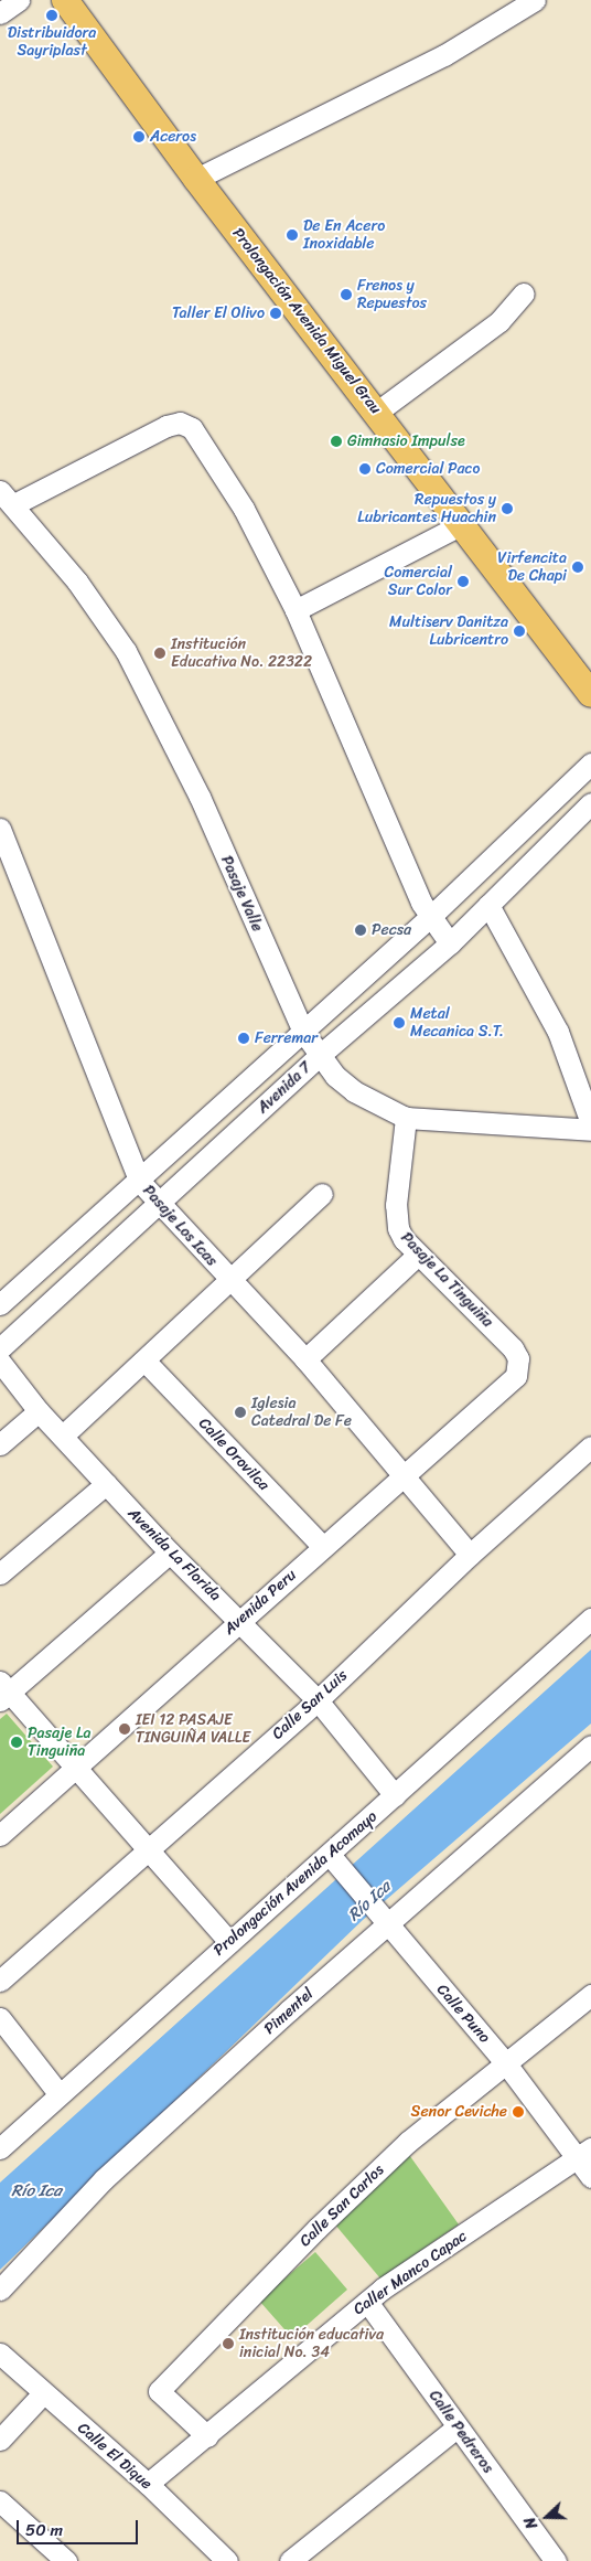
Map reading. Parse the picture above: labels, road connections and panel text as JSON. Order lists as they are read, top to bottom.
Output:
{
  "streets": {
    "main road": ["Prolongación Avenida Miguel Grau"],
    "street": [
      "Pasaje Valle",
      "Avenida 7",
      "Pasaje Los Icas",
      "Pasaje La Tinguiña",
      "Calle Orovilca",
      "Avenida La Florida",
      "Avenida Peru",
      "Calle San Luis",
      "Prolongación Avenida Acomayo",
      "Pimentel",
      "Calle Puno",
      "Calle San Carlos",
      "Caller Manco Capac",
      "Calle Pedreros",
      "Calle El Dique"
    ]
  },
  "crossings": [
    ["Pasaje Valle", "Avenida 7"],
    ["Pasaje Valle", "Pasaje La Tinguiña"],
    ["Avenida 7", "Pasaje Los Icas"],
    ["Pasaje Los Icas", "Avenida Peru"],
    ["Pasaje Los Icas", "Calle San Luis"],
    ["Pasaje La Tinguiña", "Avenida Peru"],
    ["Calle Orovilca", "Avenida Peru"],
    ["Avenida La Florida", "Avenida Peru"],
    ["Avenida La Florida", "Calle San Luis"],
    ["Avenida La Florida", "Prolongación Avenida Acomayo"],
    ["Prolongación Avenida Acomayo", "Calle Puno"],
    ["Pimentel", "Calle Puno"],
    ["Calle Puno", "Calle San Carlos"],
    ["Calle Puno", "Caller Manco Capac"],
    ["Calle San Carlos", "Caller Manco Capac"],
    ["Caller Manco Capac", "Calle Pedreros"],
    ["Caller Manco Capac", "Calle El Dique"]
  ],
  "water": ["Río Ica"],
  "places": [
    "Distribuidora Sayriplast",
    "Aceros",
    "De En Acero Inoxidable",
    "Frenos y Repuestos",
    "Taller El Olivo",
    "Gimnasio Impulse",
    "Comercial Paco",
    "Repuestos y Lubricantes Huachin",
    "Virfencita De Chapi",
    "Comercial Sur Color",
    "Multiserv Danitza Lubricentro",
    "Institución Educativa No. 22322",
    "Pecsa",
    "Metal Mecanica S.T.",
    "Ferremar",
    "Iglesia Catedral De Fe",
    "IEI 12 PASAJE TINGUIÑA VALLE",
    "Pasaje La Tinguiña",
    "Senor Ceviche",
    "Institución educativa inicial No. 34"
  ],
  "scale_bar": "50 m",
  "north": "left"
}
